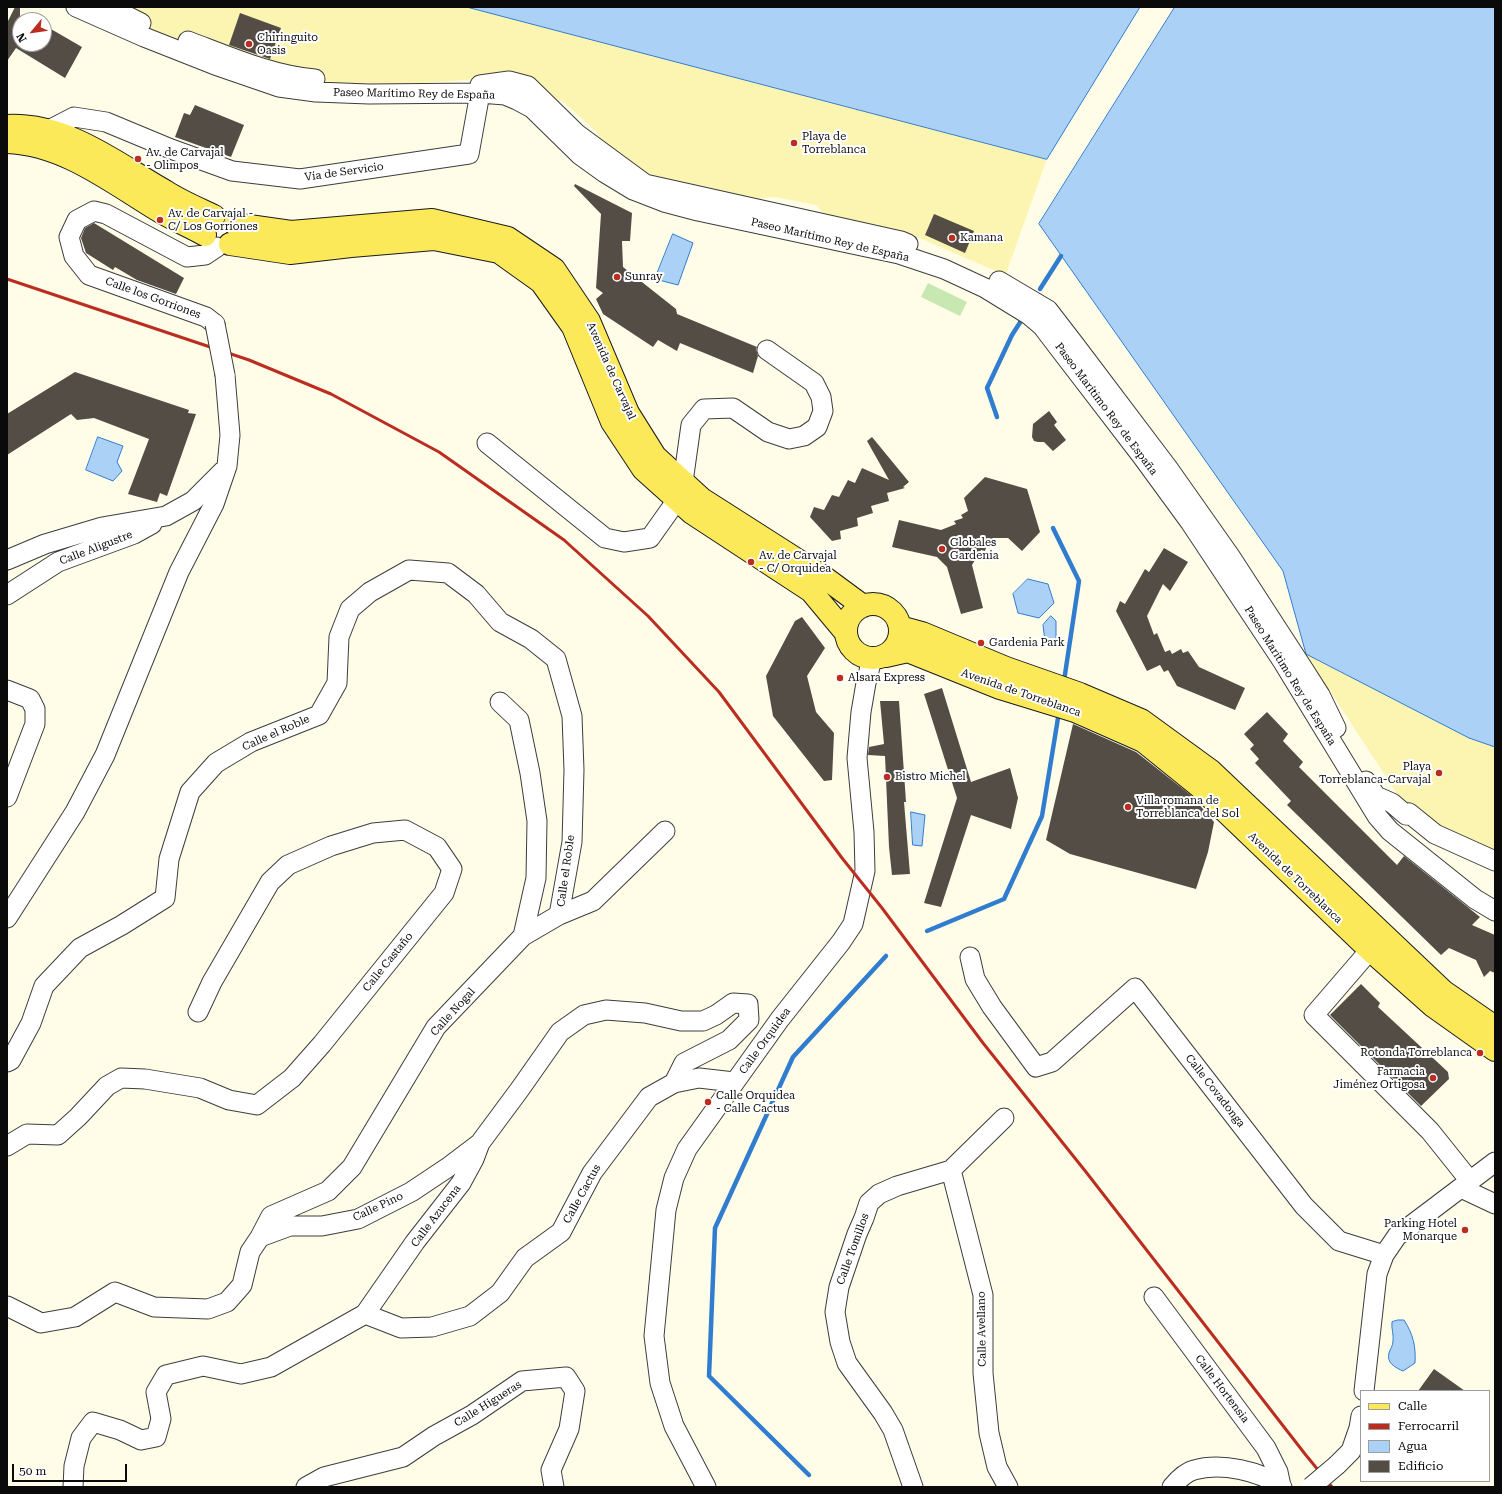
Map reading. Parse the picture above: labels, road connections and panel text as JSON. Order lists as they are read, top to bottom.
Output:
{
  "streets": {
    "main road": ["Avenida de Carvajal", "Avenida de Torreblanca"],
    "street": [
      "Paseo Marítimo Rey de España",
      "Vía de Servicio",
      "Calle los Gorriones",
      "Calle Aligustre",
      "Calle el Roble",
      "Calle Castaño",
      "Calle Nogal",
      "Calle Orquidea",
      "Calle Covadonga",
      "Calle Cactus",
      "Calle Pino",
      "Calle Azucena",
      "Calle Tomillos",
      "Calle Avellano",
      "Calle Hortensia",
      "Calle Higueras"
    ]
  },
  "crossings": [
    ["Paseo Marítimo Rey de España", "Vía de Servicio"],
    ["Vía de Servicio", "Avenida de Carvajal"],
    ["Calle los Gorriones", "Avenida de Carvajal"],
    ["Avenida de Carvajal", "Avenida de Torreblanca"],
    ["Avenida de Carvajal", "Calle Orquidea"],
    ["Avenida de Torreblanca", "Calle Orquidea"],
    ["Calle el Roble", "Calle Nogal"],
    ["Calle Nogal", "Calle Pino"],
    ["Calle Orquidea", "Calle Cactus"],
    ["Calle Cactus", "Calle Azucena"],
    ["Calle Pino", "Calle Azucena"],
    ["Calle Tomillos", "Calle Avellano"]
  ],
  "places": [
    "Chiringuito Oasis",
    "Playa de Torreblanca",
    "Av. de Carvajal - Olimpos",
    "Av. de Carvajal - C/ Los Gorriones",
    "Kamana",
    "Sunray",
    "Globales Gardenia",
    "Av. de Carvajal - C/ Orquidea",
    "Gardenia Park",
    "Alsara Express",
    "Playa Torreblanca-Carvajal",
    "Bistro Michel",
    "Villa romana de Torreblanca del Sol",
    "Rotonda Torreblanca",
    "Farmacia Jiménez Ortigosa",
    "Calle Orquidea - Calle Cactus",
    "Parking Hotel Monarque"
  ],
  "legend": [
    "Calle",
    "Ferrocarril",
    "Agua",
    "Edificio"
  ],
  "scale_bar": "50 m",
  "north": "bottom left"
}
